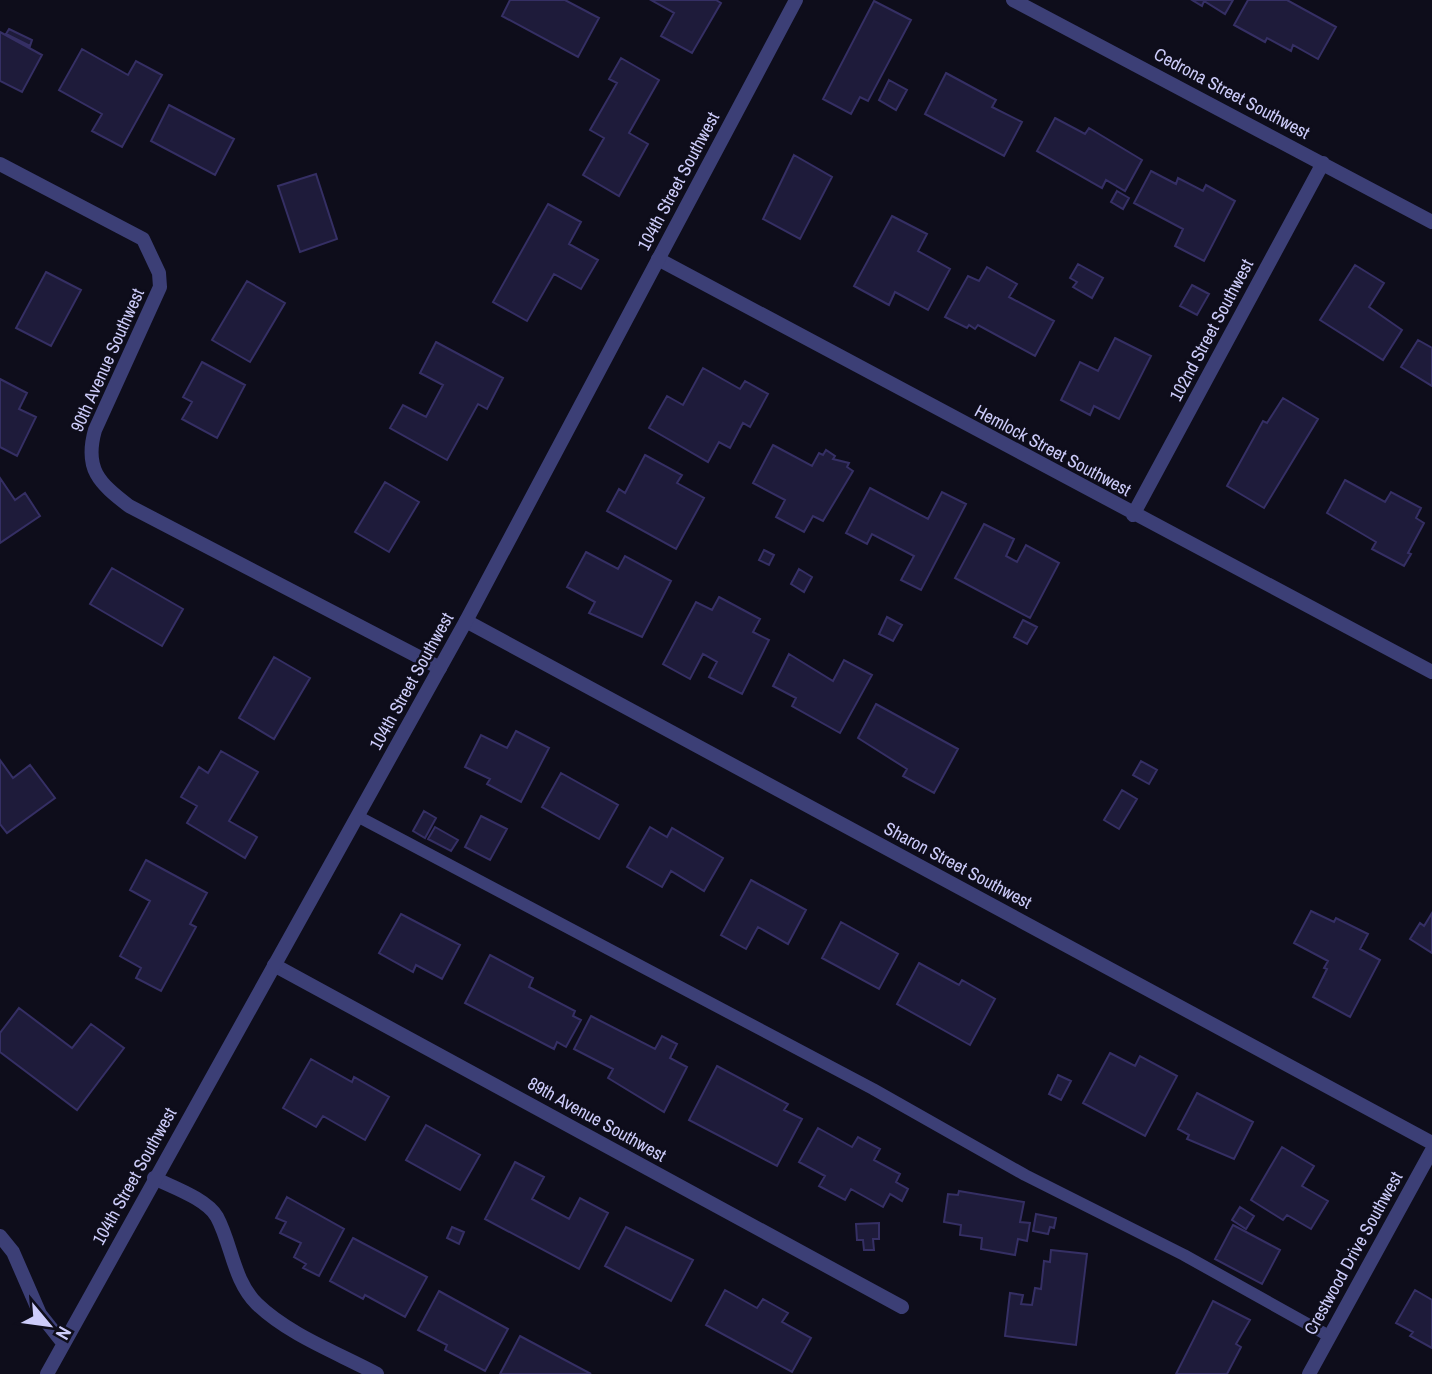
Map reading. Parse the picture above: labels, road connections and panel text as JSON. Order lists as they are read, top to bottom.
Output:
{
  "streets": {
    "street": [
      "Cedrona Street Southwest",
      "104th Street Southwest",
      "102nd Street Southwest",
      "90th Avenue Southwest",
      "Hemlock Street Southwest",
      "Sharon Street Southwest",
      "89th Avenue Southwest",
      "Crestwood Drive Southwest"
    ]
  },
  "crossings": [
    ["Cedrona Street Southwest", "102nd Street Southwest"],
    ["104th Street Southwest", "90th Avenue Southwest"],
    ["104th Street Southwest", "Hemlock Street Southwest"],
    ["104th Street Southwest", "Sharon Street Southwest"],
    ["104th Street Southwest", "89th Avenue Southwest"],
    ["102nd Street Southwest", "Hemlock Street Southwest"]
  ],
  "north": "bottom right"
}
